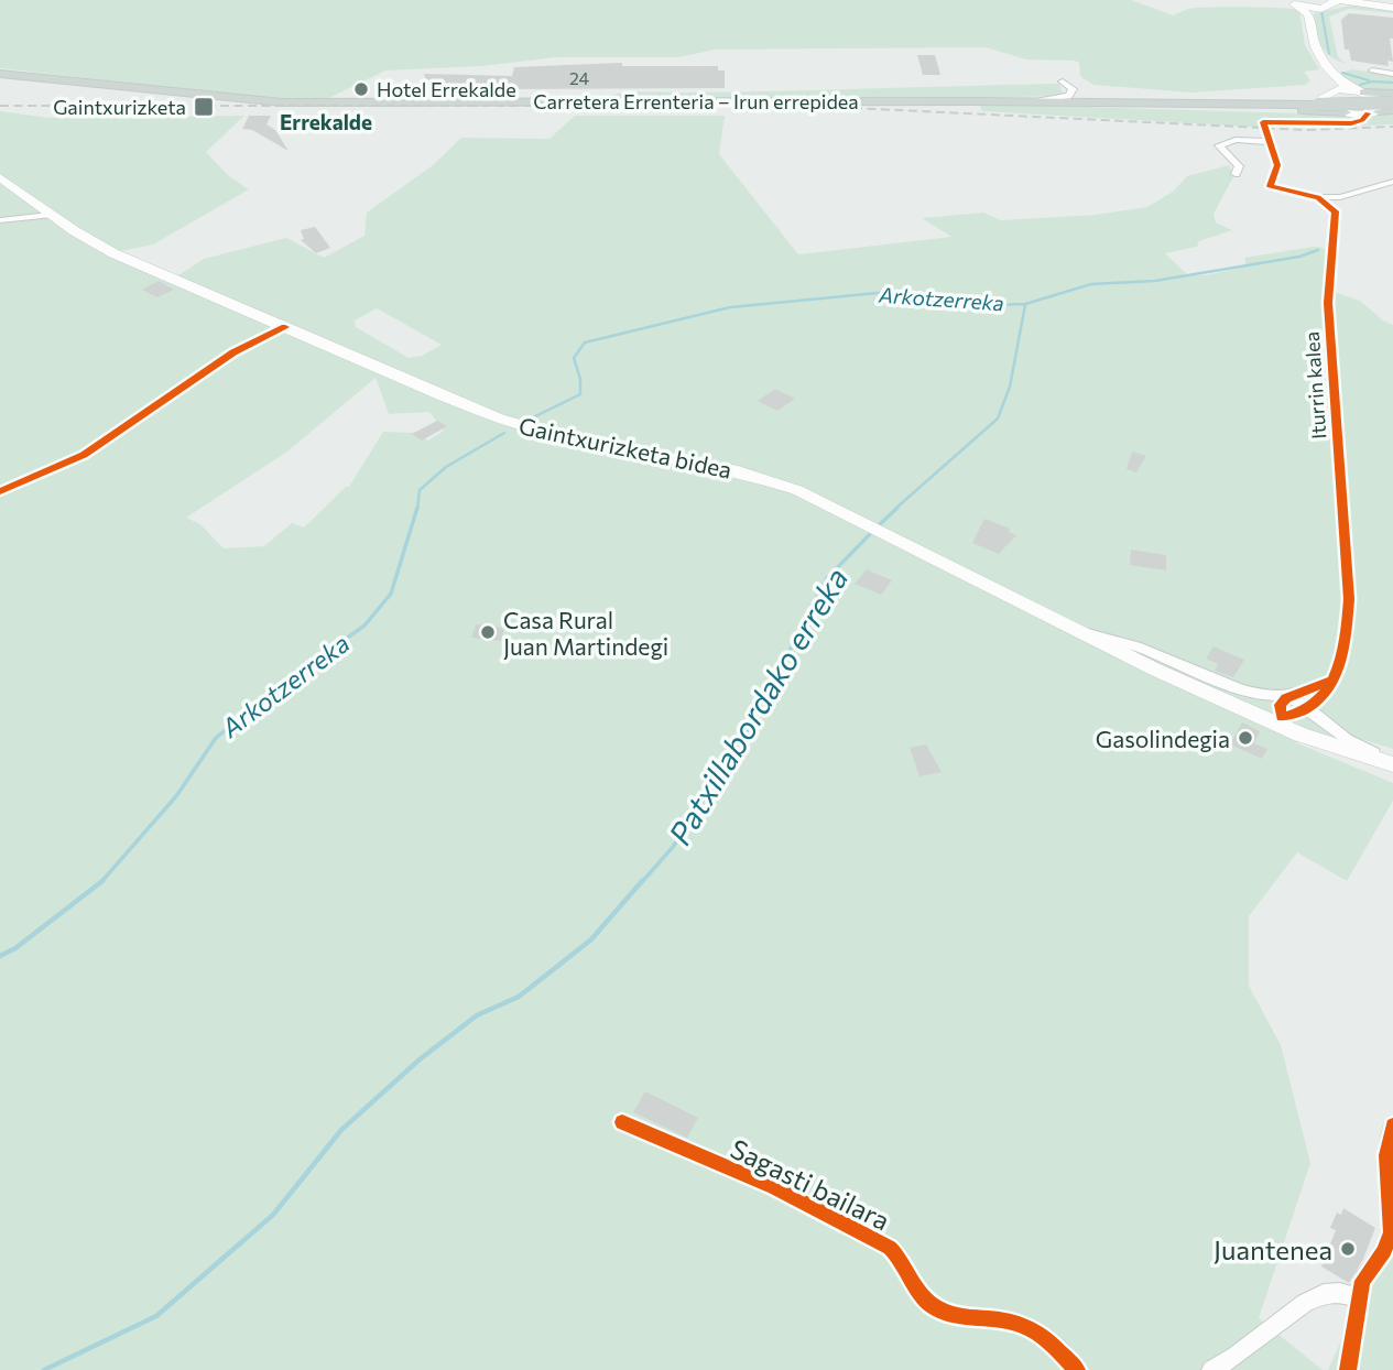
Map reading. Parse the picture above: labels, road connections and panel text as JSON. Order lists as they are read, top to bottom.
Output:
{
  "streets": {
    "main road": ["Carretera Errenteria – Irun errepidea", "Gaintxurizketa bidea"],
    "street": ["Iturrin kalea", "Sagasti bailara"]
  },
  "districts": ["Errekalde"],
  "water": ["Arkotzerreka", "Patxillabordako erreka"],
  "places": {
    "other": [
      "Hotel Errekalde",
      "Casa Rural Juan Martindegi",
      "Gasolindegia",
      "Juantenea"
    ],
    "transit": ["Gaintxurizketa"]
  },
  "house_numbers": ["24"]
}
